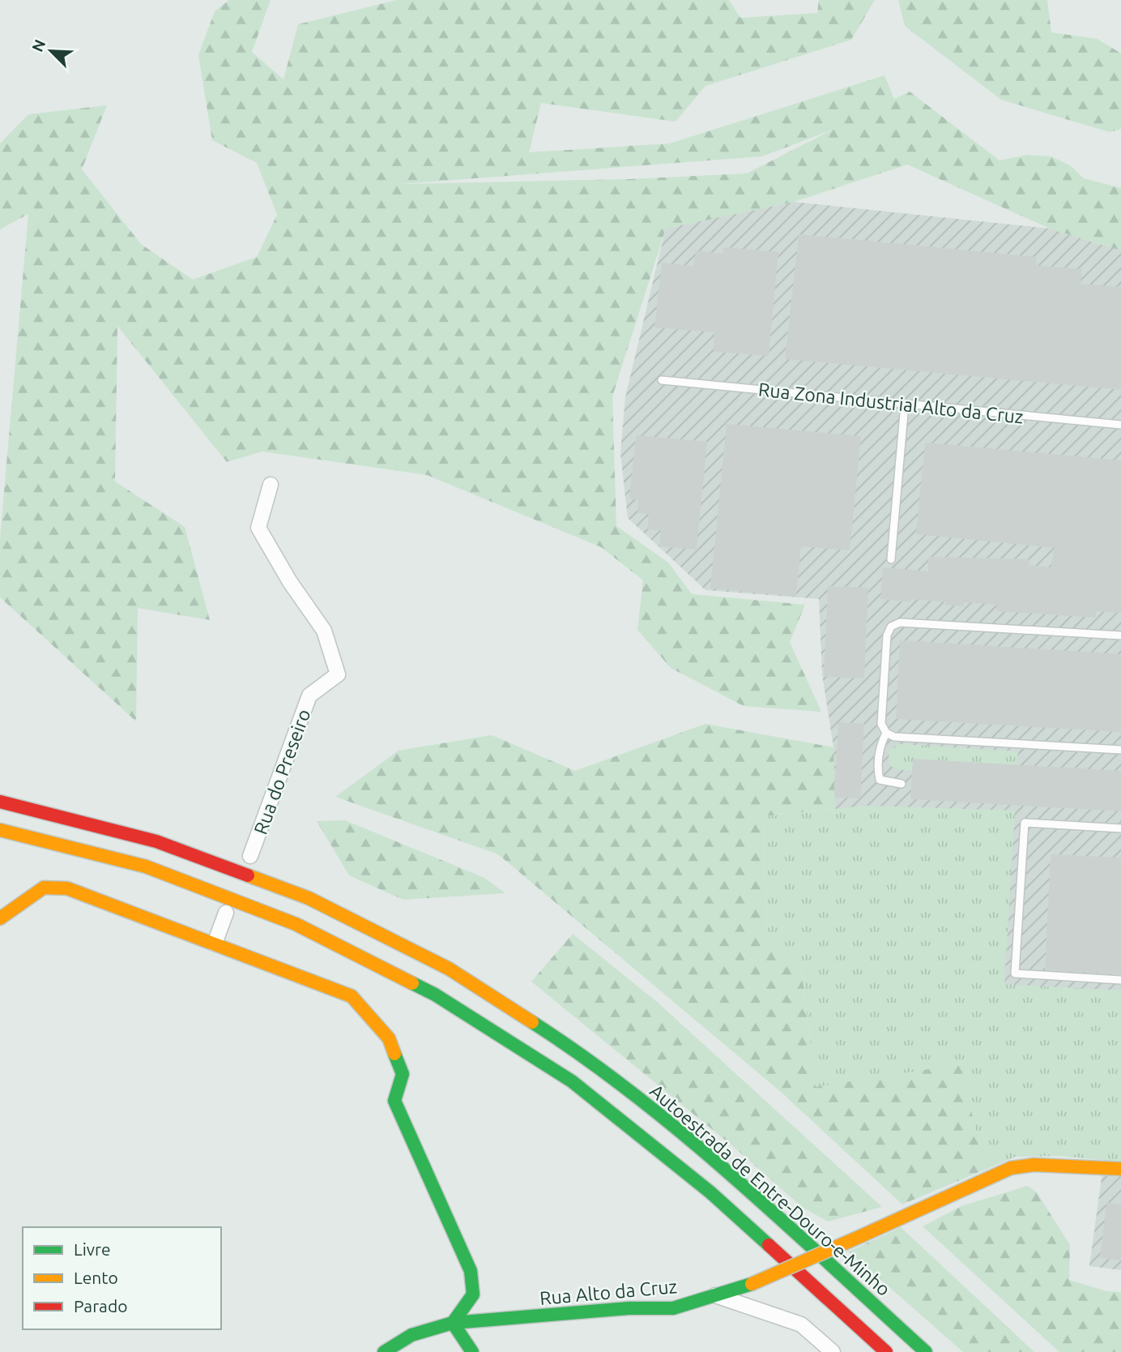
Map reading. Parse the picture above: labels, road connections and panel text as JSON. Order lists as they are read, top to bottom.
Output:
{
  "streets": {
    "main road": ["Autoestrada de Entre-Douro-e-Minho", "Rua Alto da Cruz"],
    "street": ["Rua do Preseiro"],
    "lane": ["Rua Zona Industrial Alto da Cruz"]
  },
  "legend": ["Livre", "Lento", "Parado"],
  "north": "top left"
}
